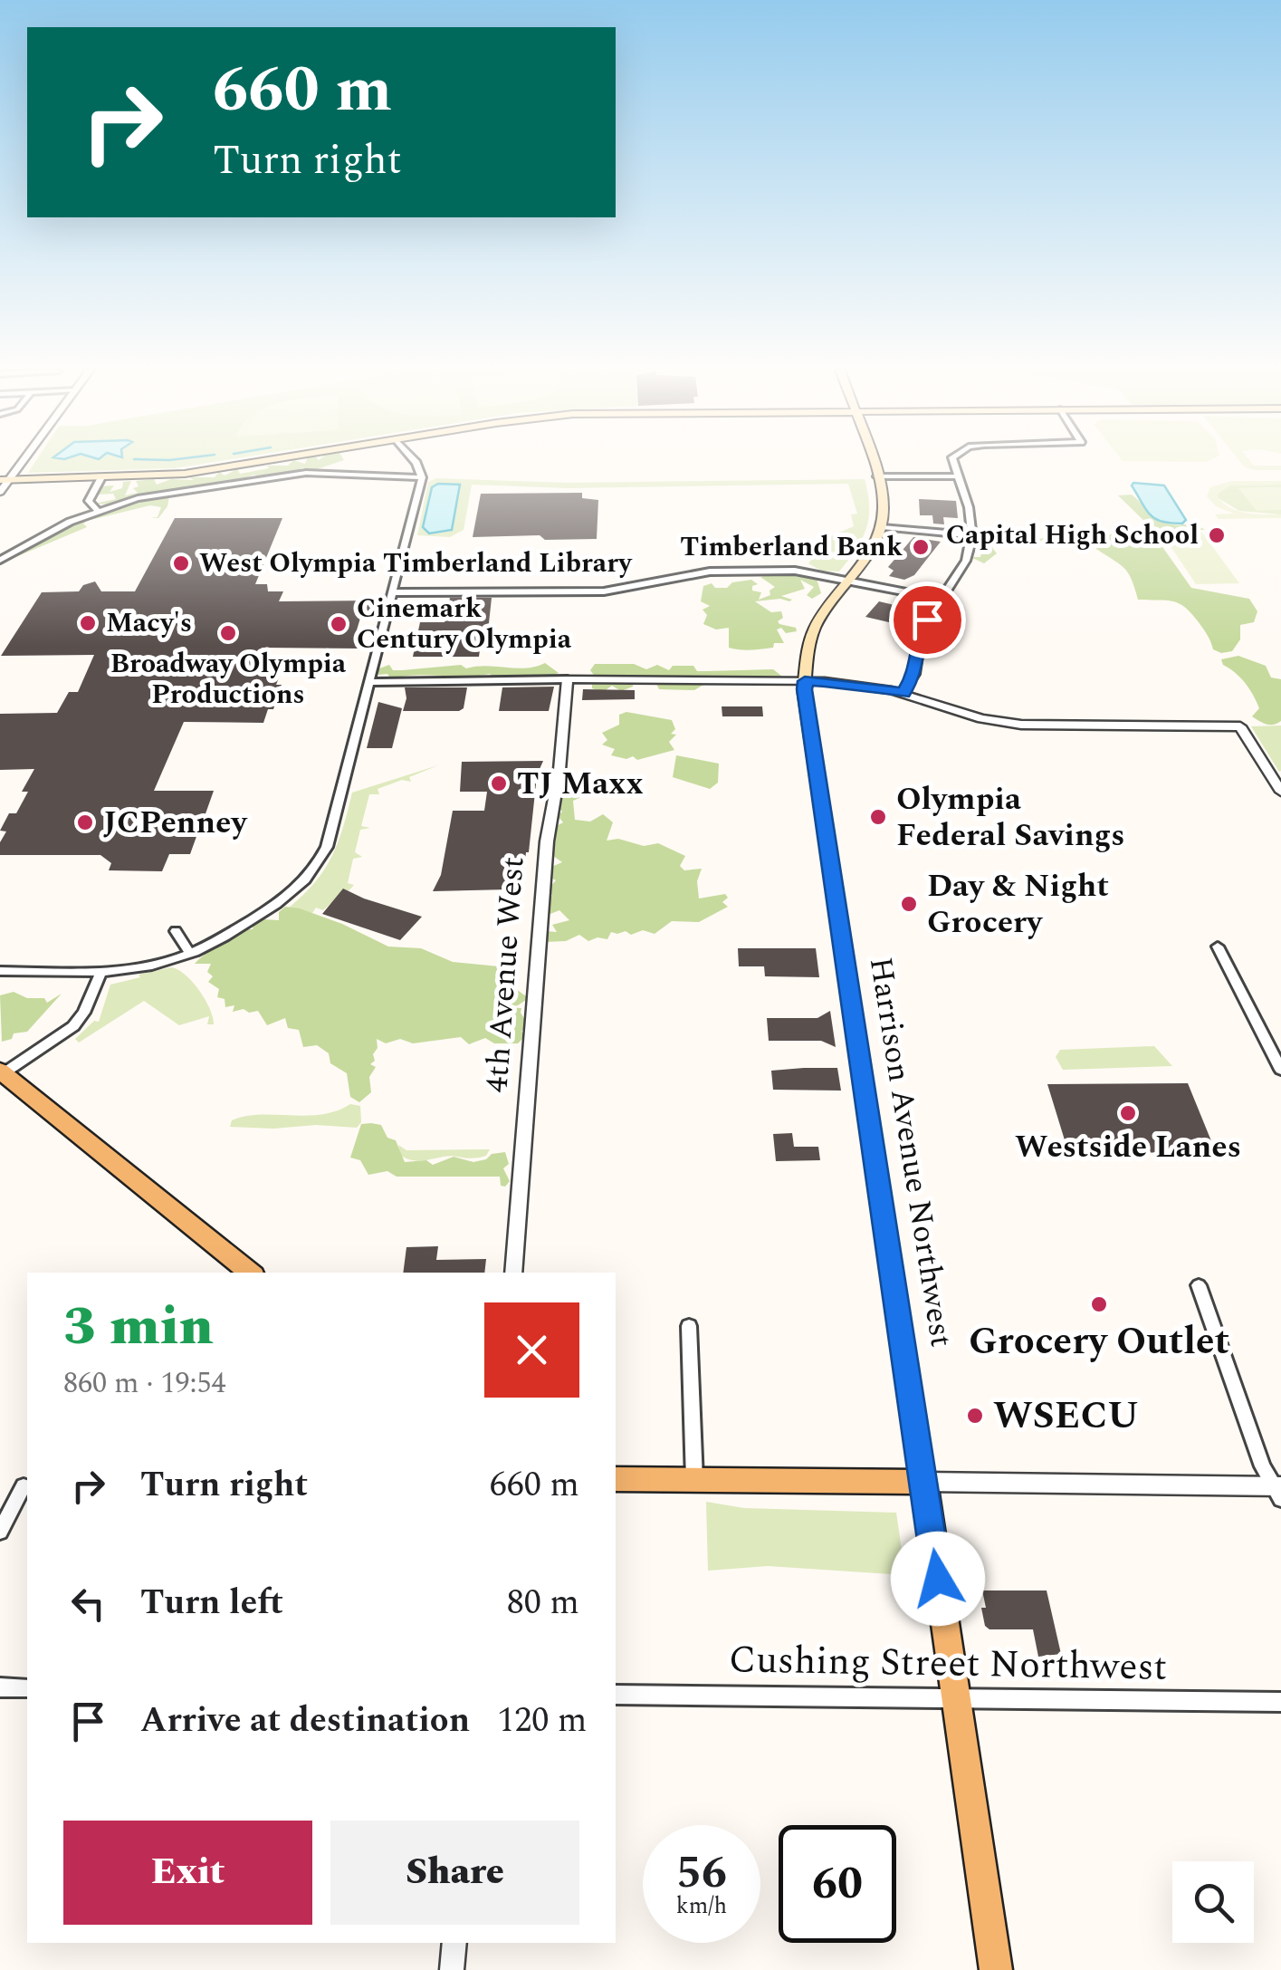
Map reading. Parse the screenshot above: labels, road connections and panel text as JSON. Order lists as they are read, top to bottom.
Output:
{
  "streets": {
    "main road": ["Harrison Avenue Northwest"],
    "street": ["4th Avenue West", "Cushing Street Northwest"]
  },
  "crossings": [
    ["Harrison Avenue Northwest", "Cushing Street Northwest"]
  ],
  "places": [
    "Capital High School",
    "Timberland Bank",
    "West Olympia Timberland Library",
    "Macy's",
    "Cinemark Century Olympia",
    "Broadway Olympia Productions",
    "TJ Maxx",
    "Olympia Federal Savings",
    "JCPenney",
    "Day & Night Grocery",
    "Westside Lanes",
    "Grocery Outlet",
    "WSECU"
  ],
  "page": {
    "turn": ["660 m", "Turn right"],
    "heading": ["3 min", "860 m · 19:54"],
    "list": [
      {
        "name": "Turn right",
        "value": "660 m"
      },
      {
        "name": "Turn left",
        "value": "80 m"
      },
      {
        "name": "Arrive at destination",
        "value": "120 m"
      }
    ],
    "buttons": ["Exit", "Share"],
    "speed": "56 km/h",
    "limit": "60"
  }
}
